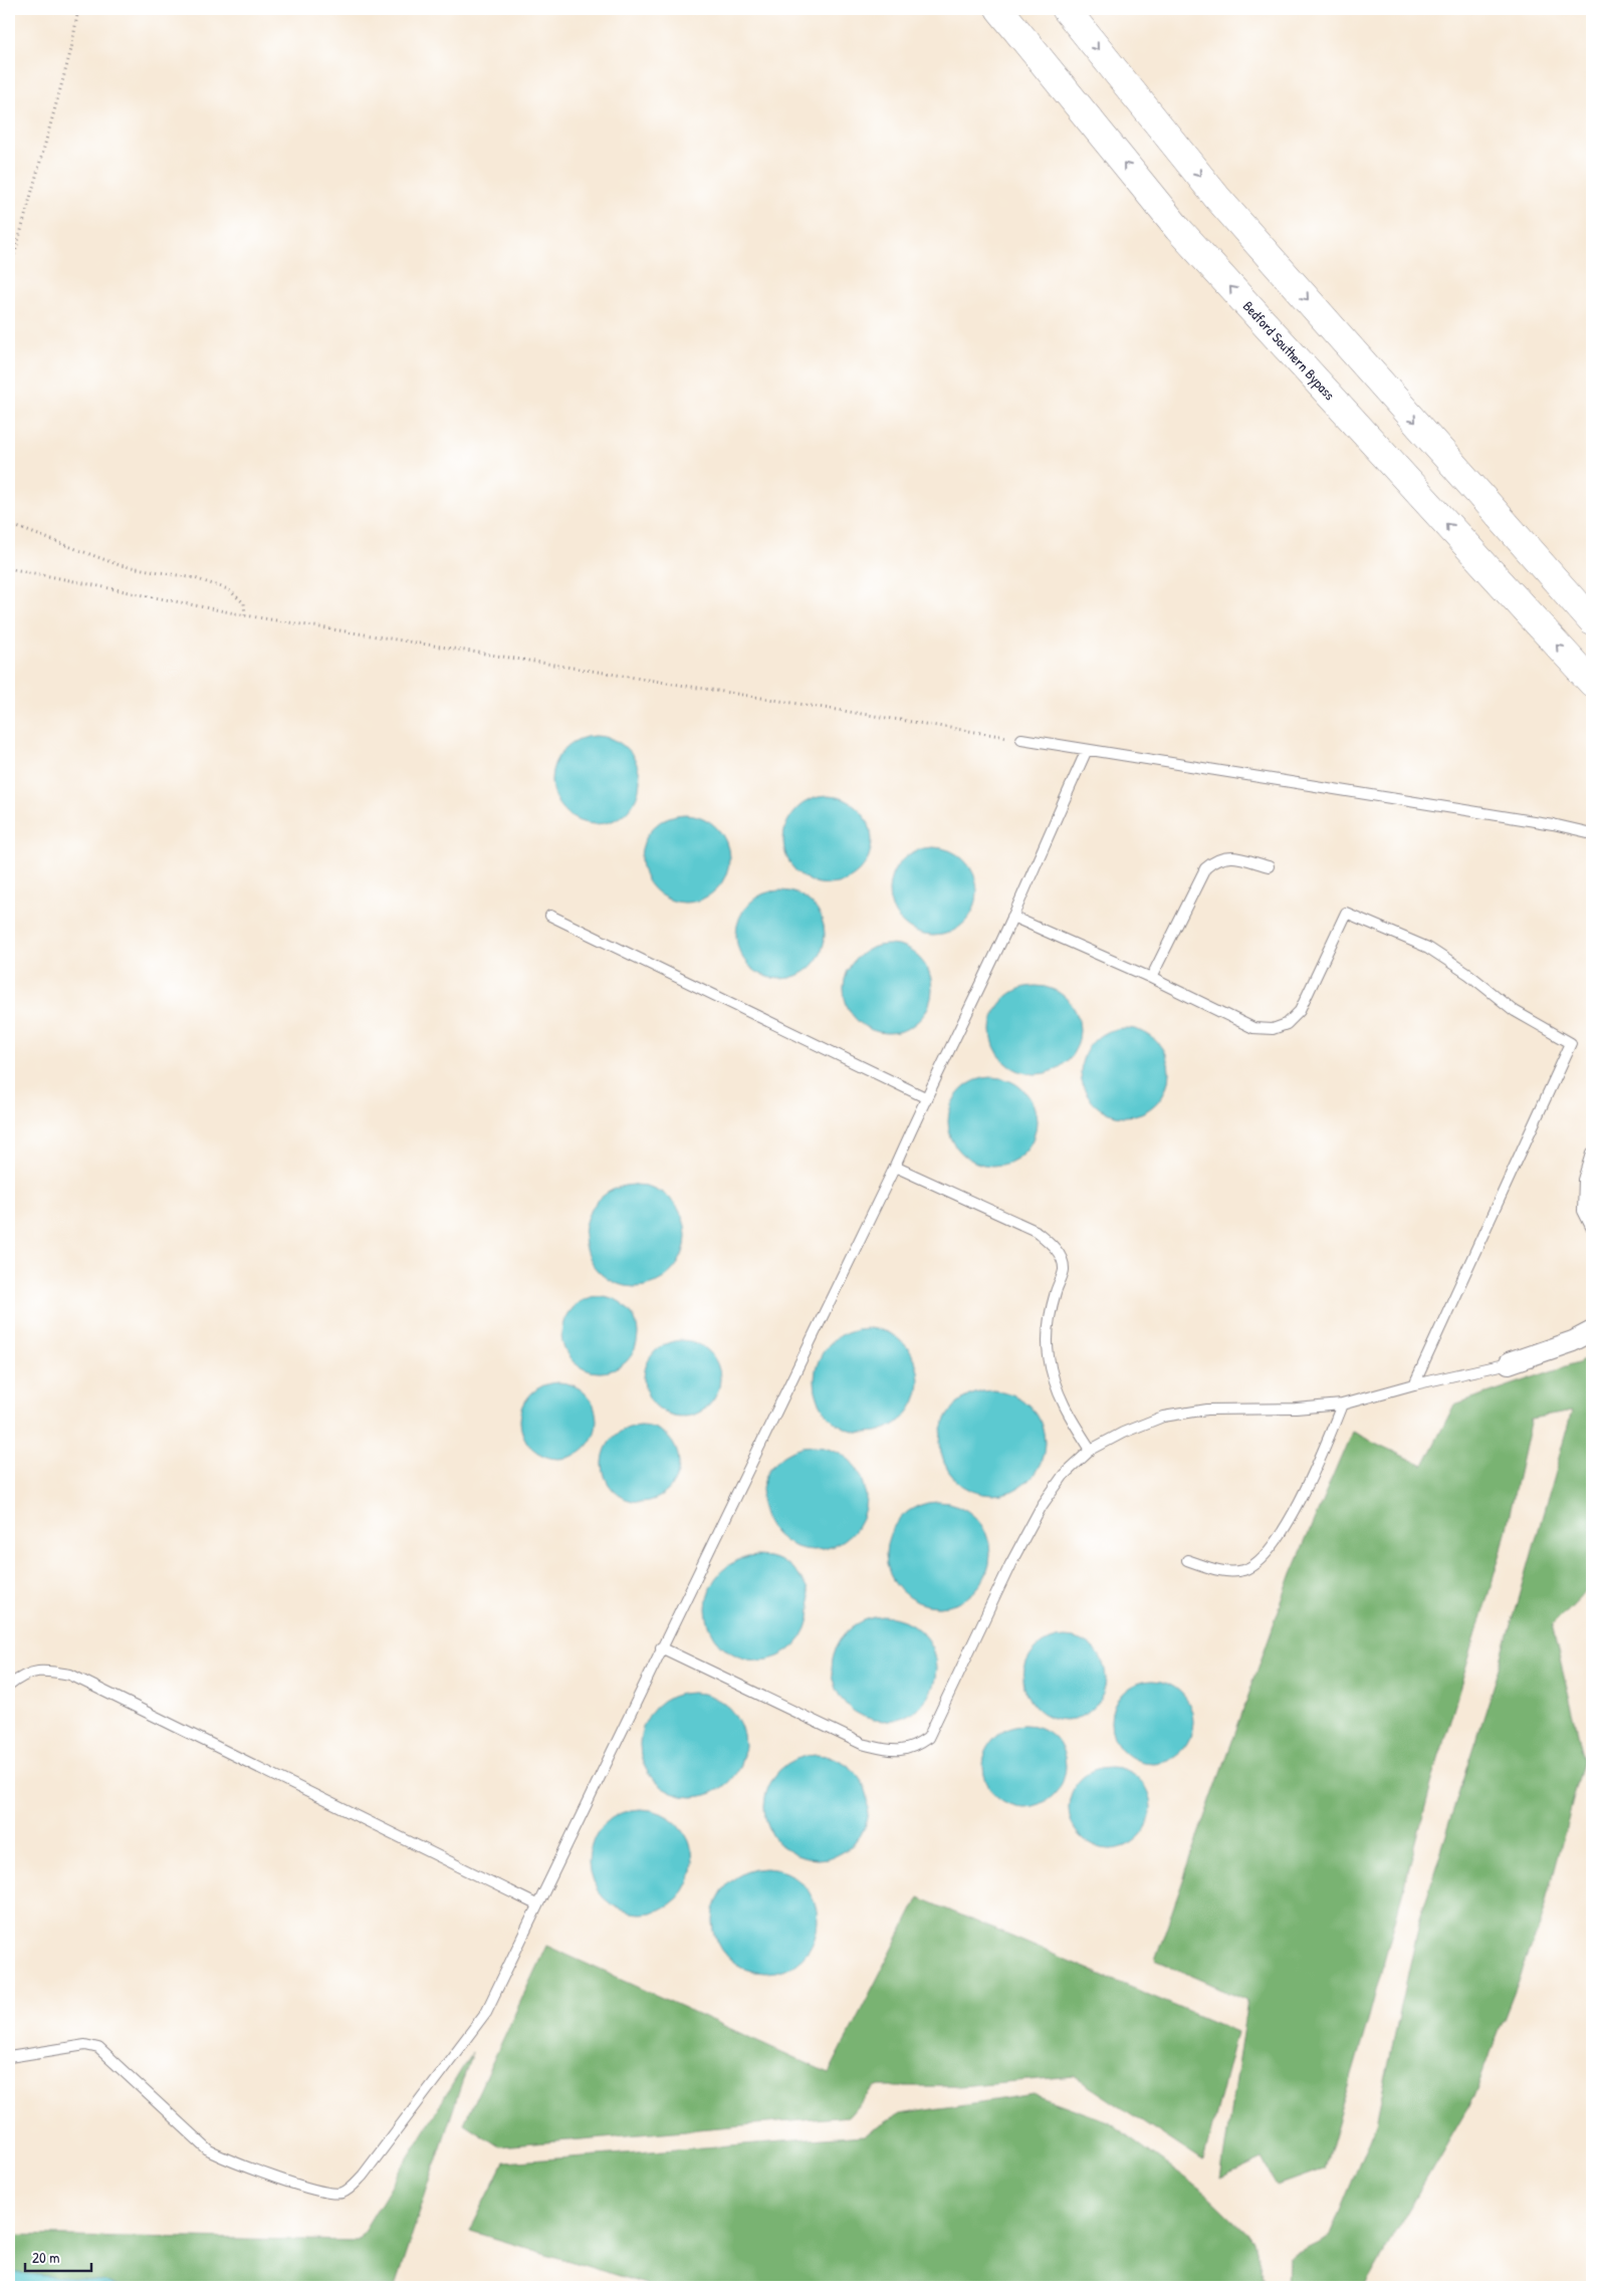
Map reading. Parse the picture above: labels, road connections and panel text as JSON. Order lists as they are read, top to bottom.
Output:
{
  "streets": {
    "highway": ["Bedford Southern Bypass"]
  },
  "scale_bar": "20 m"
}
